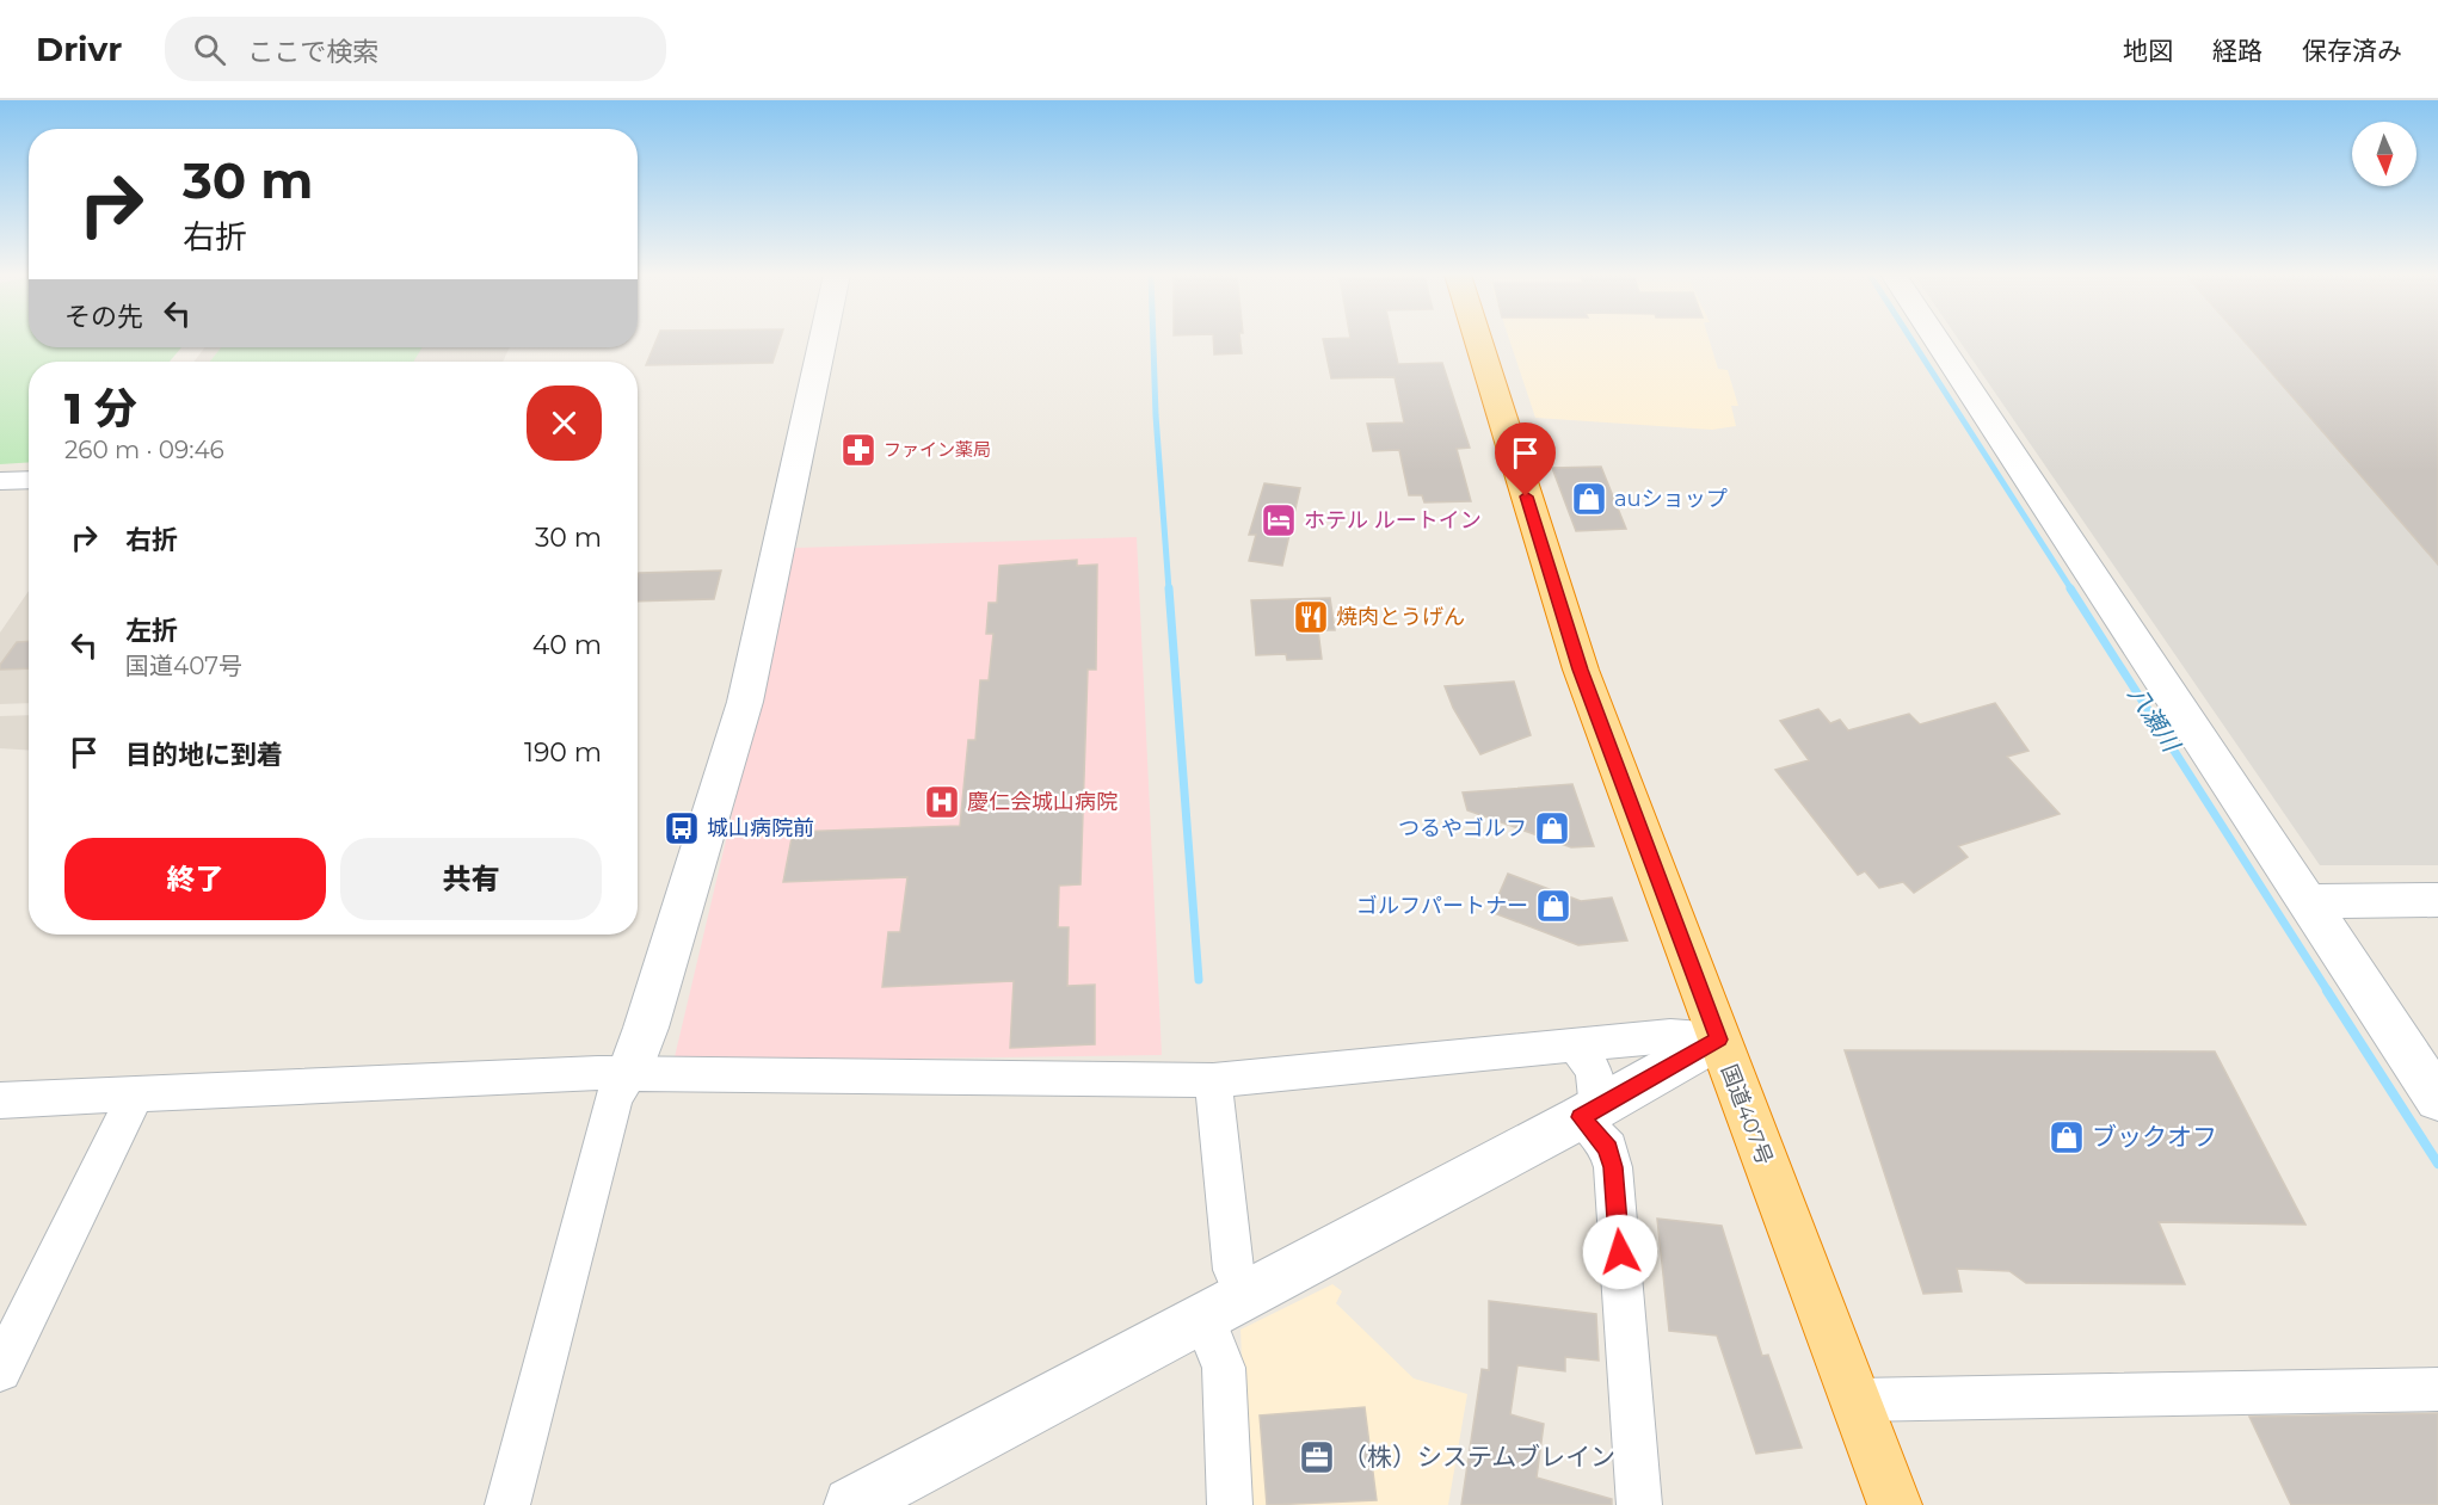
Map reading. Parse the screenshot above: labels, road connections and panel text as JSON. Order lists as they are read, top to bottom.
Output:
{
  "streets": {
    "highway": ["国道407号"]
  },
  "water": ["八瀬川"],
  "places": {
    "pharmacy": ["ファイン薬局"],
    "shop": [
      "auショップ",
      "つるやゴルフ",
      "ゴルフパートナー",
      "ブックオフ"
    ],
    "hotel": ["ホテル ルートイン"],
    "restaurant": ["焼肉とうげん"],
    "hospital": ["慶仁会城山病院"],
    "bus stop": ["城山病院前"],
    "office": ["（株）システムブレイン"]
  },
  "north": "bottom",
  "page": {
    "header": "Drivr",
    "search": "ここで検索",
    "nav": ["地図", "経路", "保存済み"],
    "turn": ["30 m", "右折"],
    "then": "その先",
    "heading": ["1 分", "260 m · 09:46"],
    "list": [
      {
        "name": "右折",
        "value": "30 m"
      },
      {
        "name": "左折",
        "note": "国道407号",
        "value": "40 m"
      },
      {
        "name": "目的地に到着",
        "value": "190 m"
      }
    ],
    "buttons": ["終了", "共有"]
  }
}
